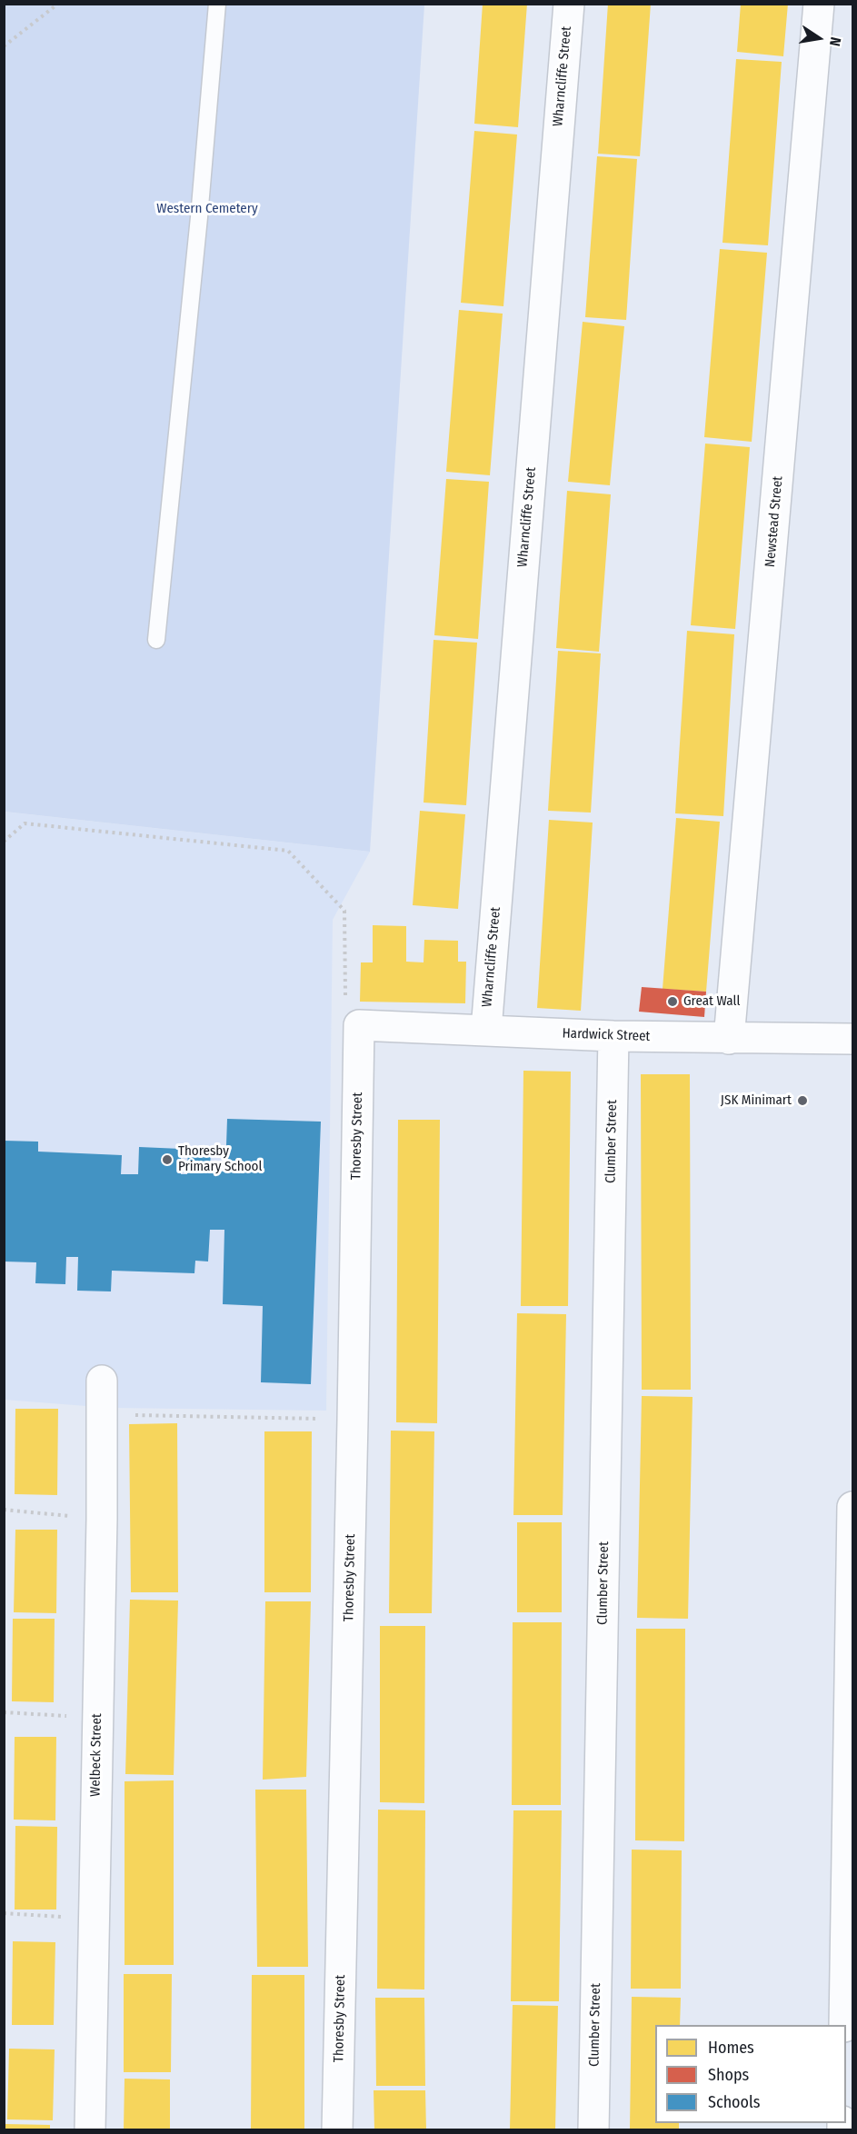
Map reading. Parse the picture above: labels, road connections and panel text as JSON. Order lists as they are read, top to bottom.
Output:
{
  "streets": {
    "street": [
      "Wharncliffe Street",
      "Newstead Street",
      "Hardwick Street",
      "Thoresby Street",
      "Clumber Street",
      "Welbeck Street"
    ]
  },
  "crossings": [
    ["Wharncliffe Street", "Hardwick Street"],
    ["Newstead Street", "Hardwick Street"],
    ["Hardwick Street", "Thoresby Street"],
    ["Hardwick Street", "Clumber Street"]
  ],
  "parks": ["Western Cemetery"],
  "places": ["Great Wall", "JSK Minimart", "Thoresby Primary School"],
  "legend": ["Homes", "Shops", "Schools"],
  "north": "right"
}
